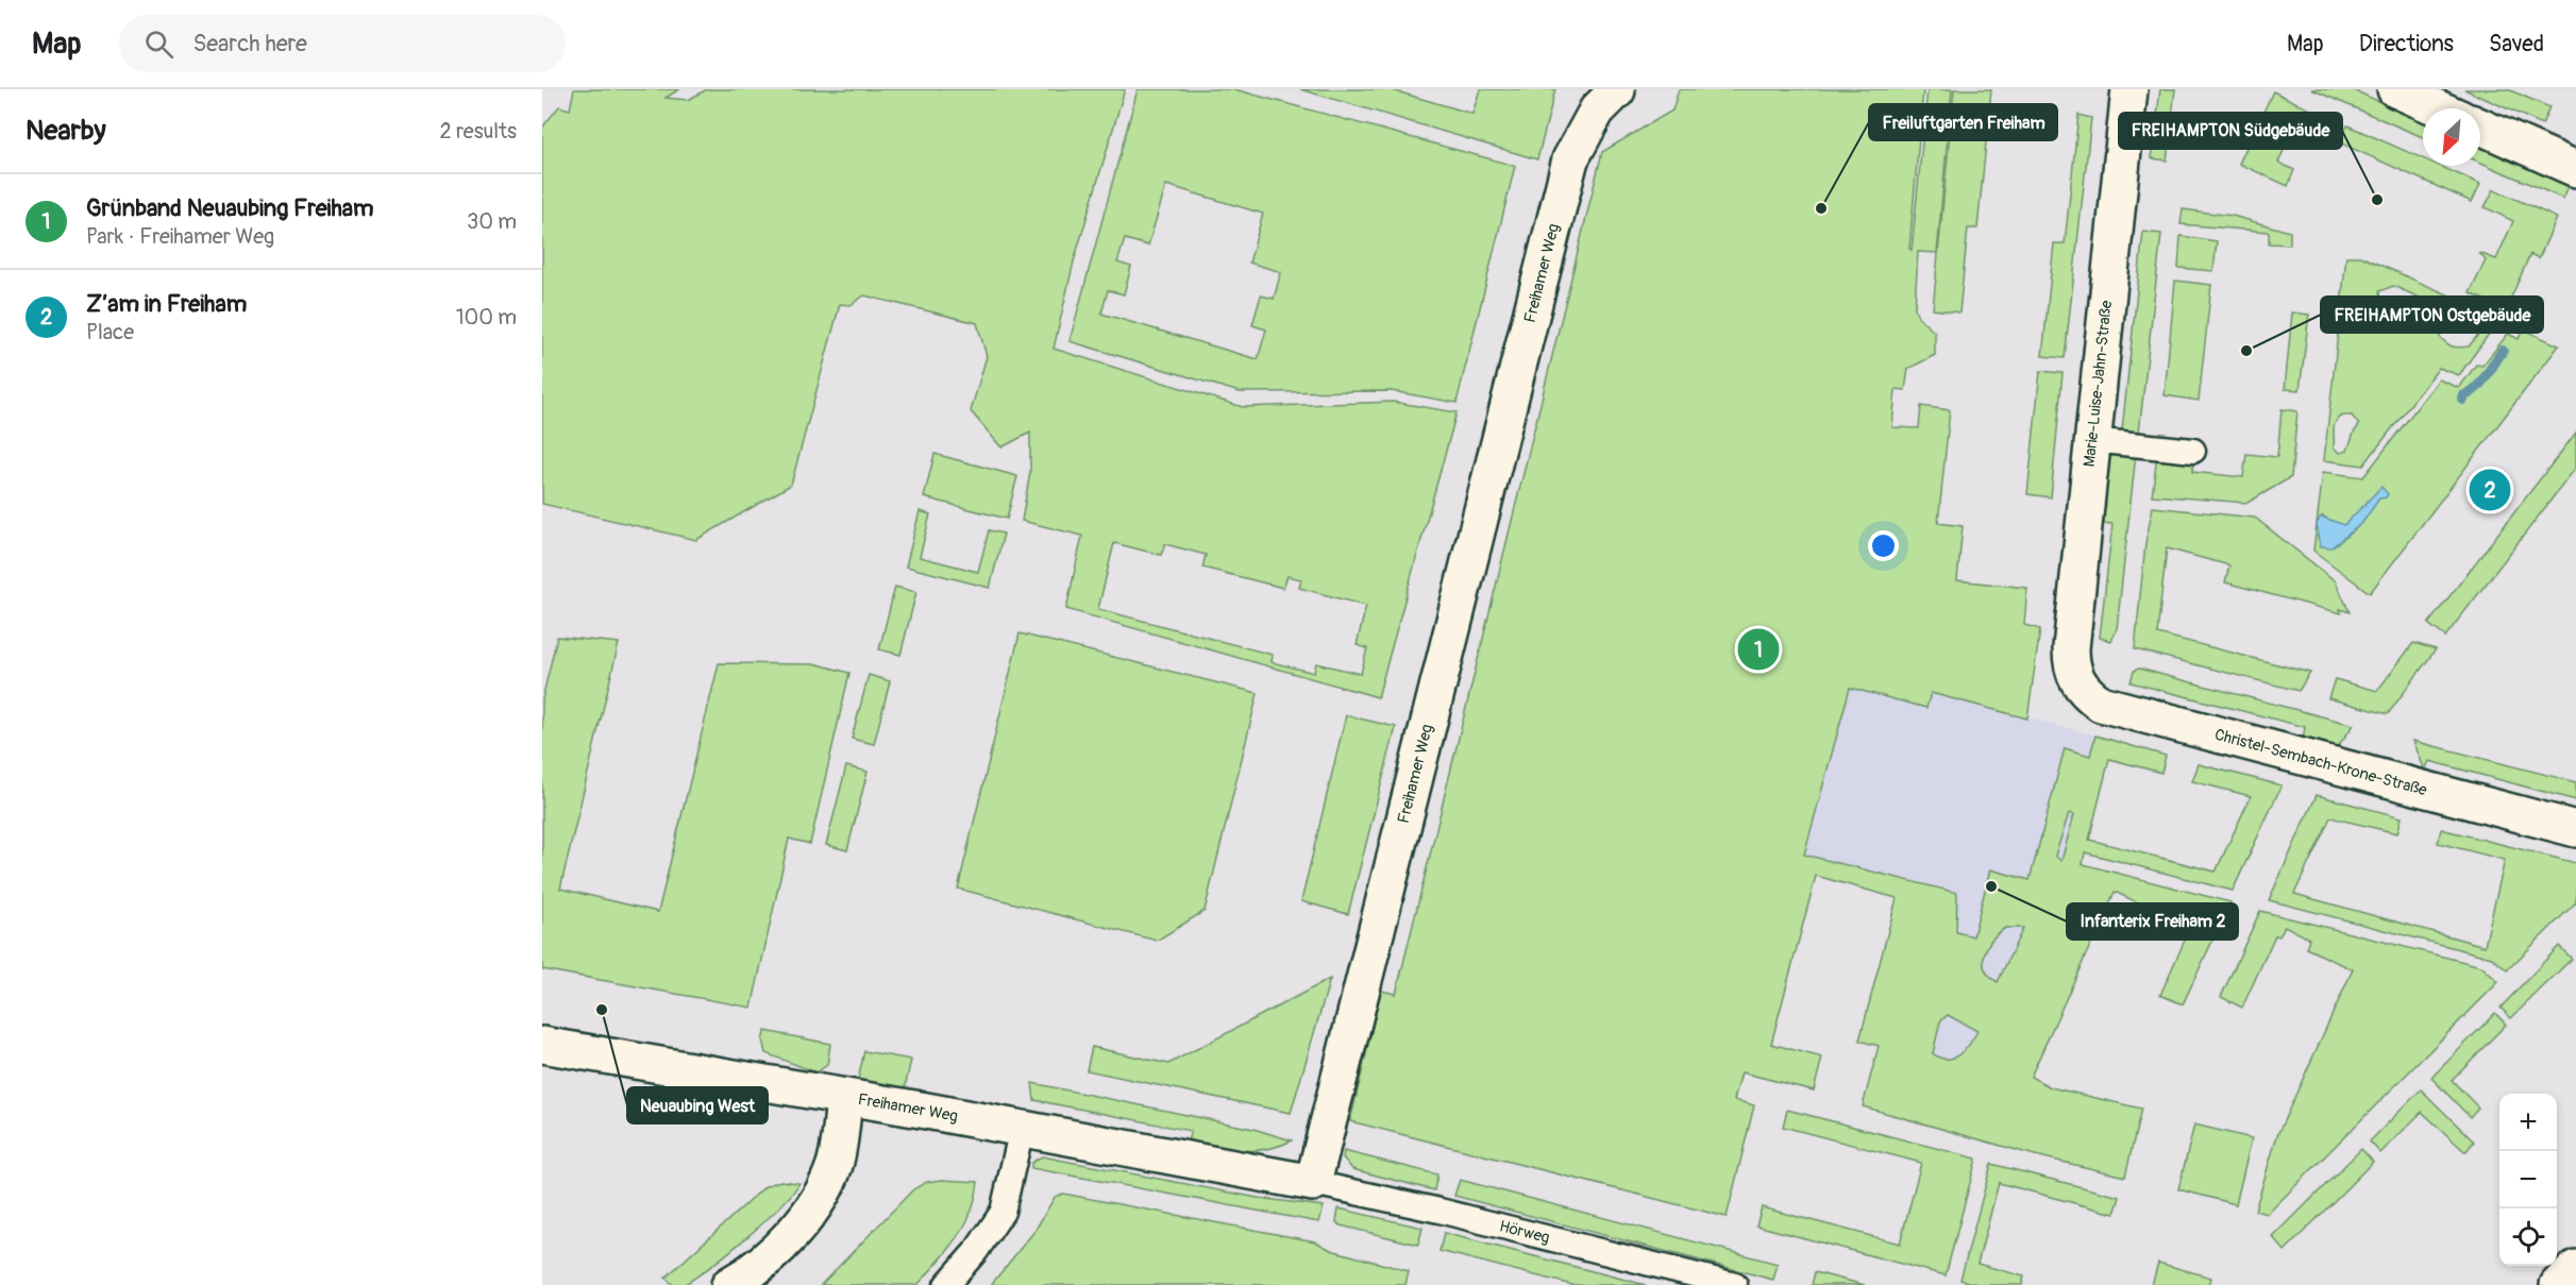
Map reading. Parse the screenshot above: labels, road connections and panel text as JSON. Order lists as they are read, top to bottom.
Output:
{
  "streets": {
    "street": ["Freihamer Weg", "Marie-Luise-Jahn-Straße", "Christel-Sembach-Krone-Straße"],
    "lane": ["Hörweg"]
  },
  "crossings": [
    ["Freihamer Weg", "Hörweg"],
    ["Marie-Luise-Jahn-Straße", "Christel-Sembach-Krone-Straße"]
  ],
  "places": [
    "FREIHAMPTON Südgebäude",
    "Freiluftgarten Freiham",
    "FREIHAMPTON Ostgebäude",
    "Infanterix Freiham 2",
    "Neuaubing West"
  ],
  "north": "bottom left",
  "page": {
    "header": "Map",
    "search": "Search here",
    "nav": ["Map", "Directions", "Saved"],
    "heading": ["Nearby", "2 results"],
    "list": [
      {
        "mark": "1",
        "name": "Grünband Neuaubing Freiham",
        "note": "Park · Freihamer Weg",
        "value": "30 m"
      },
      {
        "mark": "2",
        "name": "Z’am in Freiham",
        "note": "Place",
        "value": "100 m"
      }
    ],
    "pins": ["2", "1"],
    "map_buttons": ["+", "−"]
  }
}
